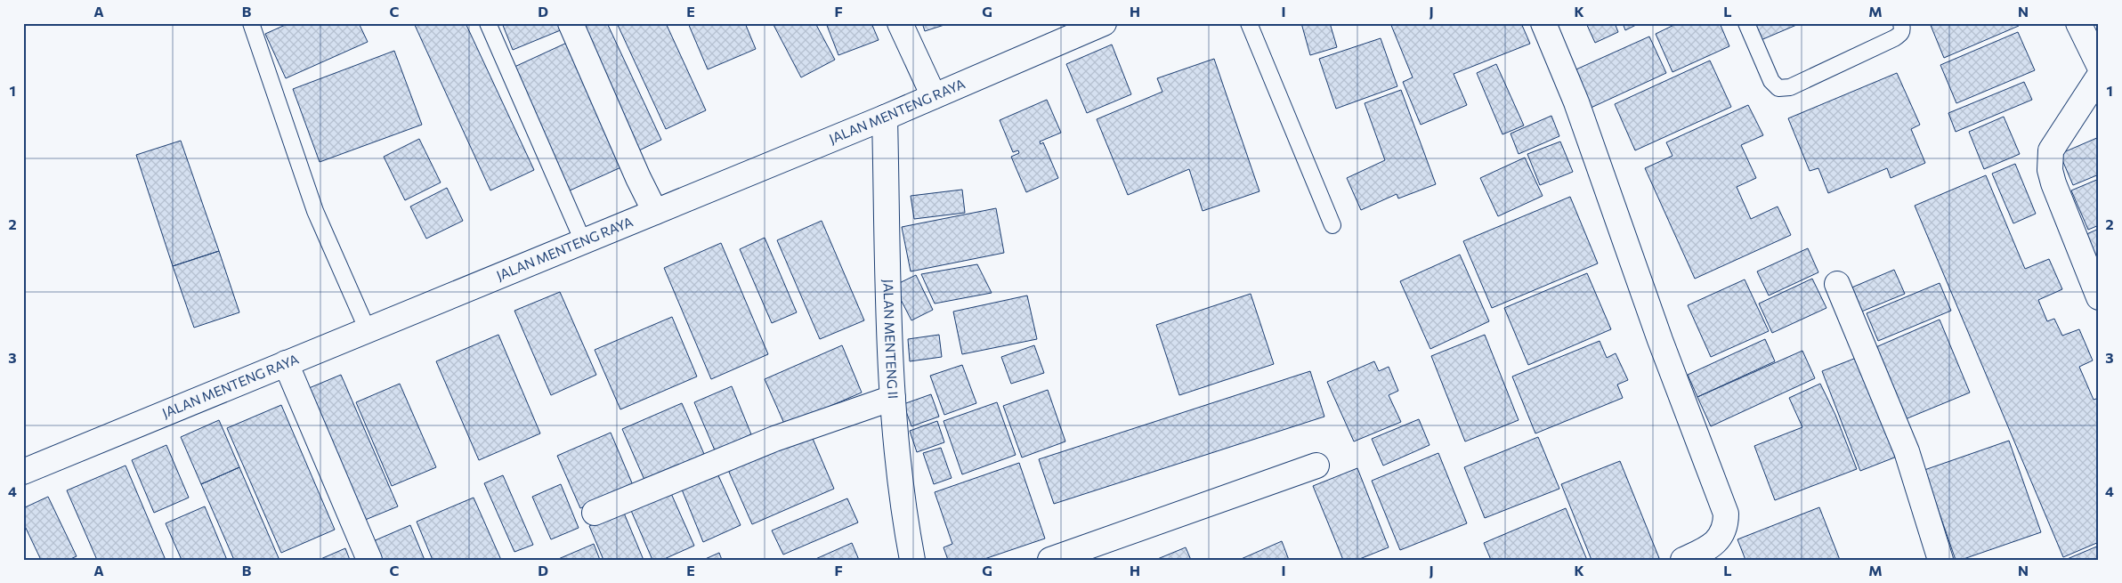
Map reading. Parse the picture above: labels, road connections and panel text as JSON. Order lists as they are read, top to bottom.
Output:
{
  "streets": {
    "street": ["JALAN MENTENG RAYA", "JALAN MENTENG II"]
  },
  "crossings": [
    ["JALAN MENTENG RAYA", "JALAN MENTENG II"]
  ],
  "grid": {
    "columns": [
      "A",
      "B",
      "C",
      "D",
      "E",
      "F",
      "G",
      "H",
      "I",
      "J",
      "K",
      "L",
      "M",
      "N"
    ],
    "rows": [
      "1",
      "2",
      "3",
      "4"
    ]
  }
}
